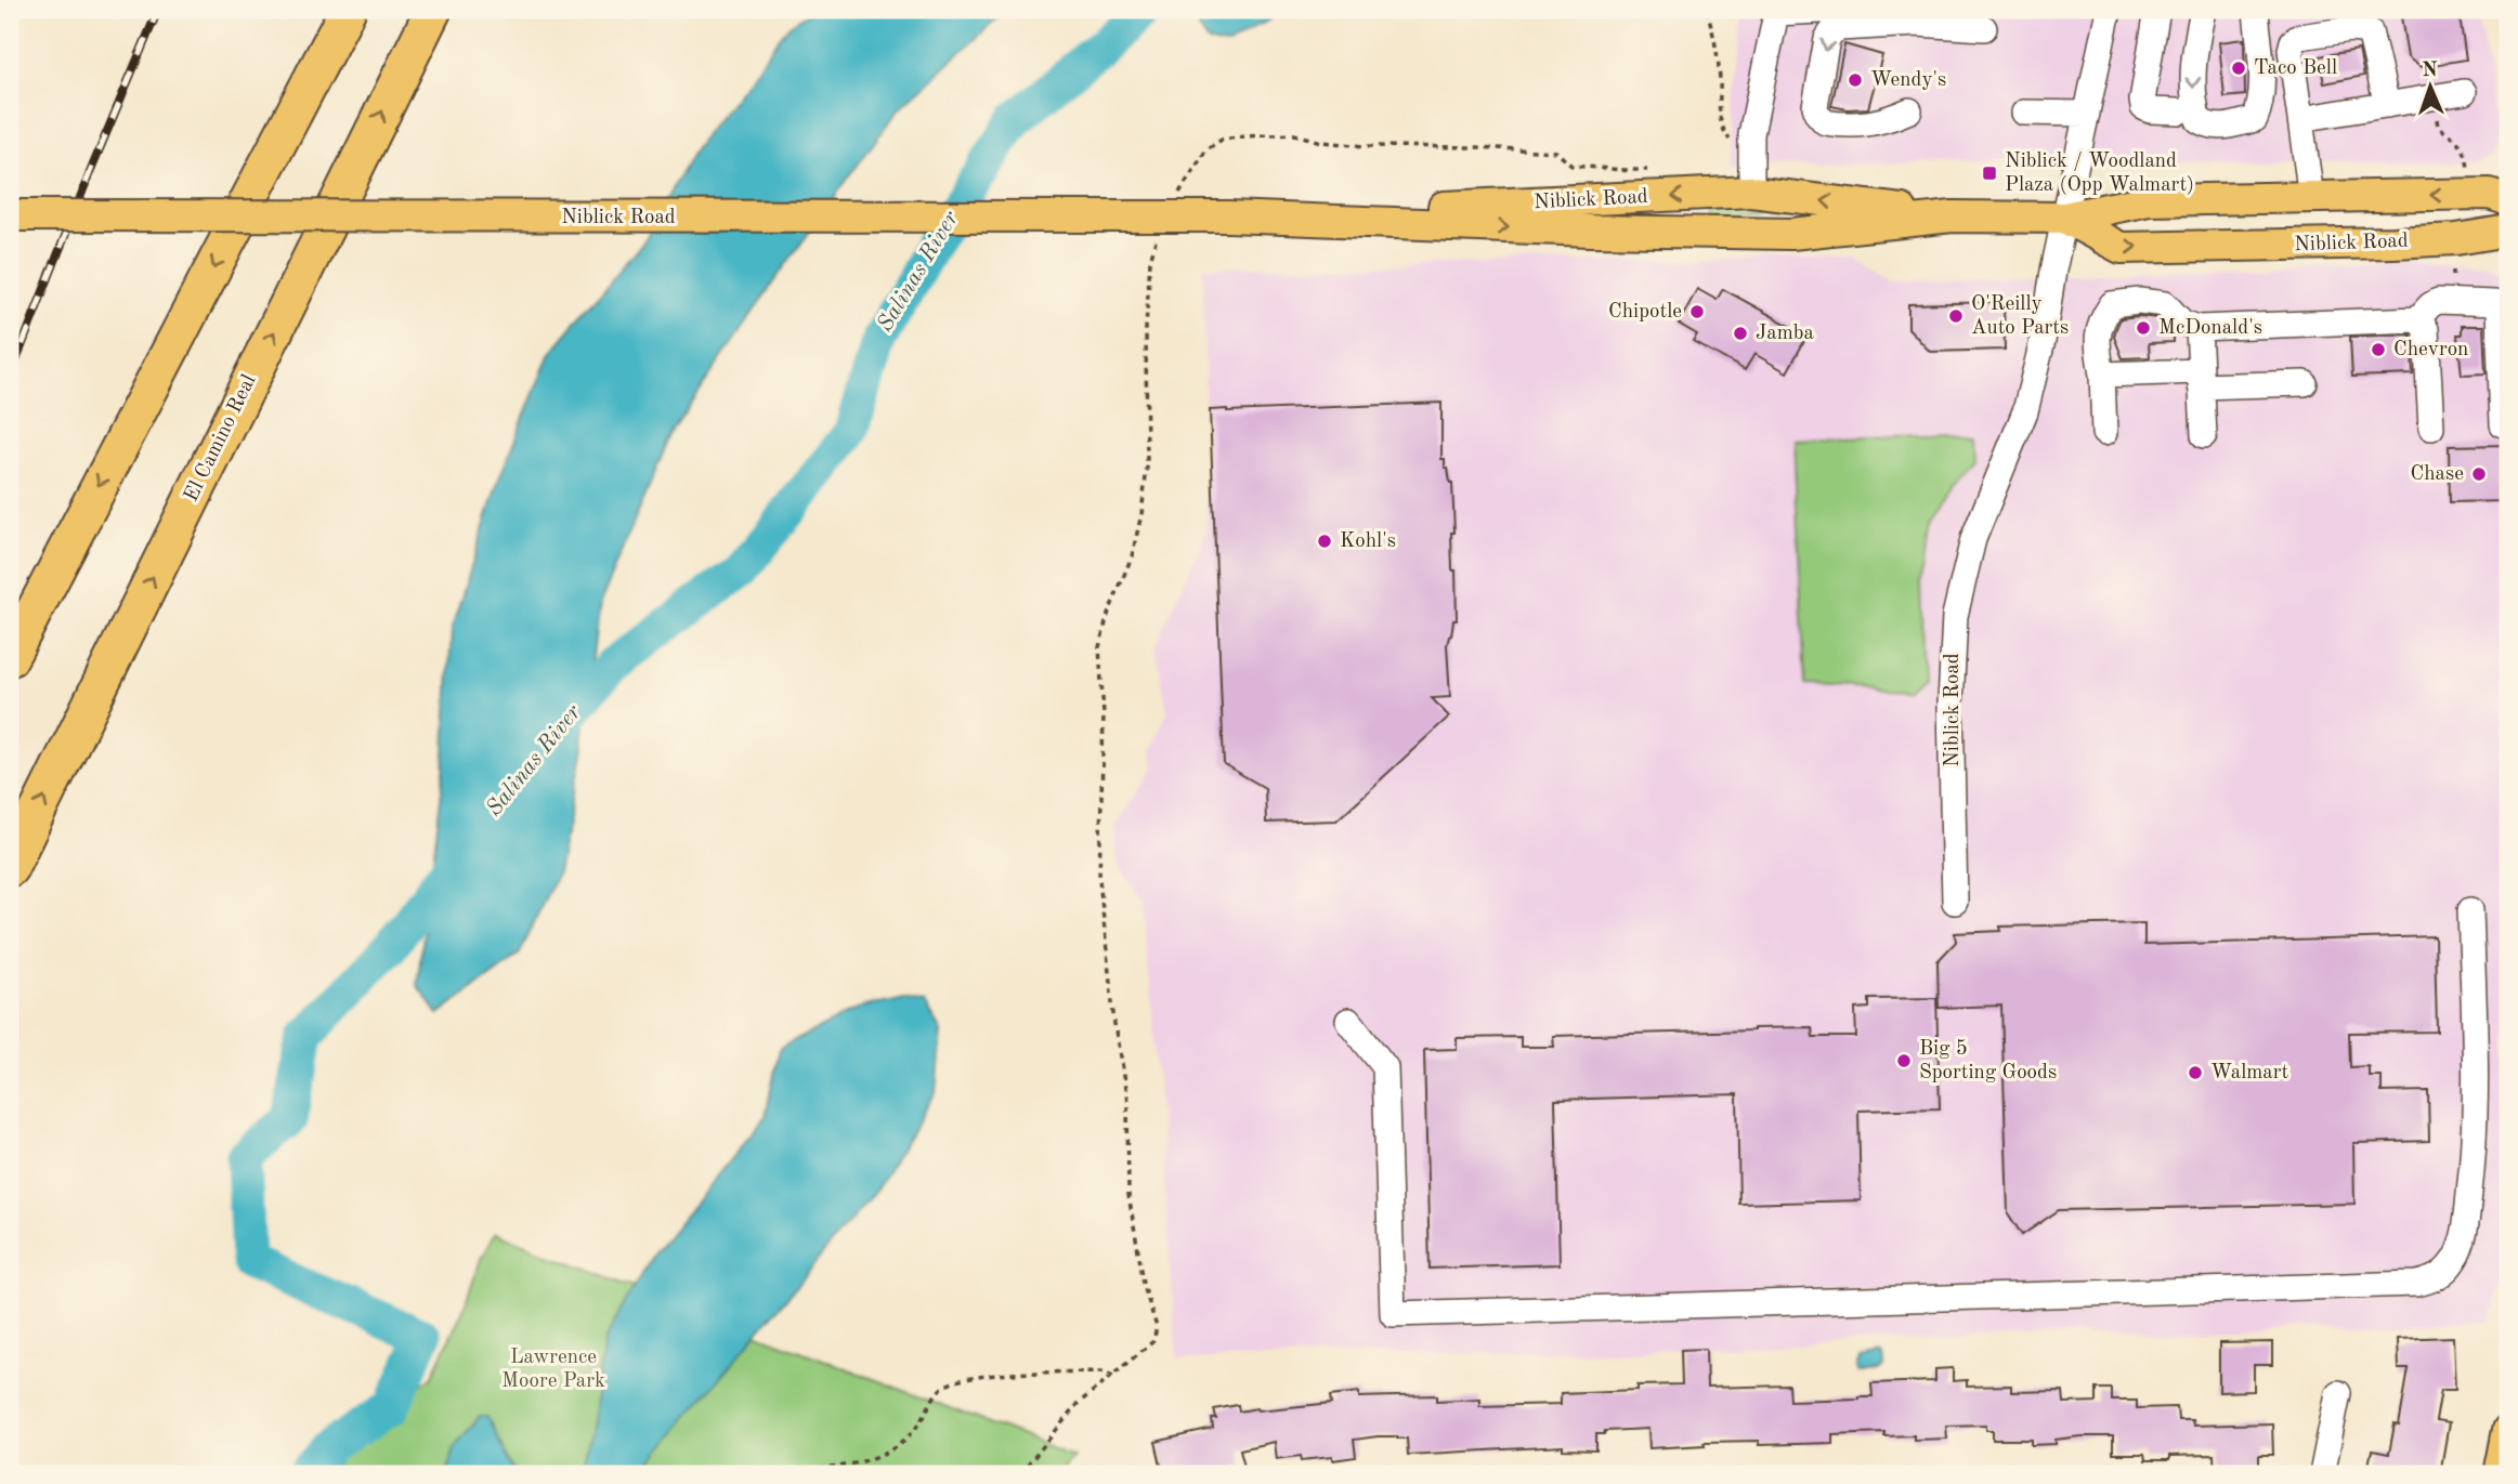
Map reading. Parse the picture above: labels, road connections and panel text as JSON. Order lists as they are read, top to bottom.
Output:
{
  "streets": {
    "highway": ["El Camino Real"],
    "main road": ["Niblick Road"]
  },
  "water": ["Salinas River"],
  "parks": ["Lawrence Moore Park"],
  "places": {
    "other": [
      "Taco Bell",
      "Wendy's",
      "Chipotle",
      "O'Reilly Auto Parts",
      "McDonald's",
      "Jamba",
      "Chevron",
      "Chase",
      "Kohl's",
      "Big 5 Sporting Goods",
      "Walmart"
    ],
    "transit": ["Niblick / Woodland Plaza (Opp Walmart)"]
  },
  "north": "top"
}
